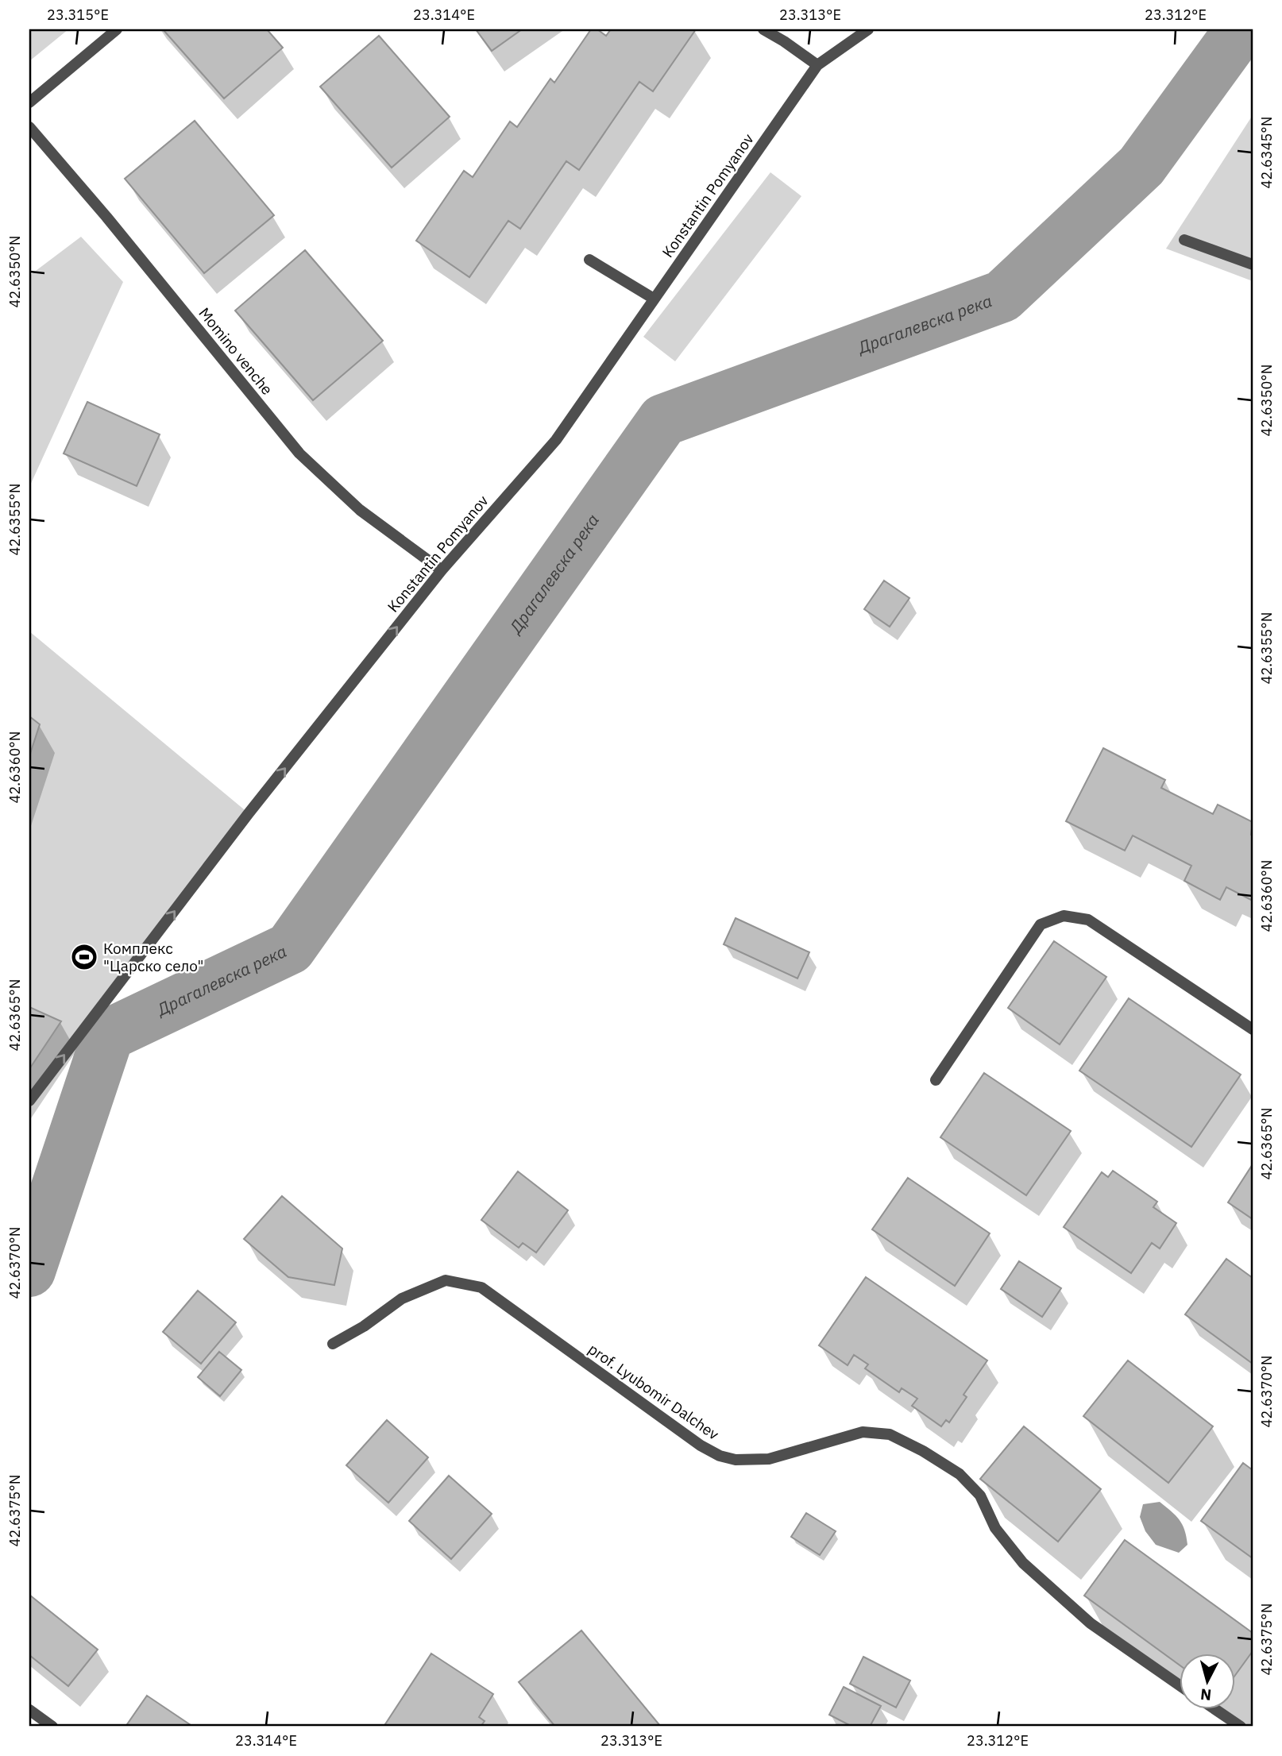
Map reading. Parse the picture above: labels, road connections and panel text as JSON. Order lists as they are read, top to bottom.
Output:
{
  "streets": {
    "street": ["Konstantin Pomyanov", "Momino venche", "prof. Lyubomir Dalchev"]
  },
  "crossings": [
    ["Konstantin Pomyanov", "Momino venche"]
  ],
  "one_way": ["Konstantin Pomyanov"],
  "water": ["Драгалевска река"],
  "places": {
    "sports": ["Комплекс \"Царско село\""]
  },
  "north": "bottom",
  "coordinates": [
    "23.315°E",
    "23.314°E",
    "23.313°E",
    "23.312°E",
    "42.6345°N",
    "42.6350°N",
    "42.6355°N",
    "42.6360°N",
    "42.6365°N",
    "42.6370°N",
    "42.6375°N"
  ]
}
